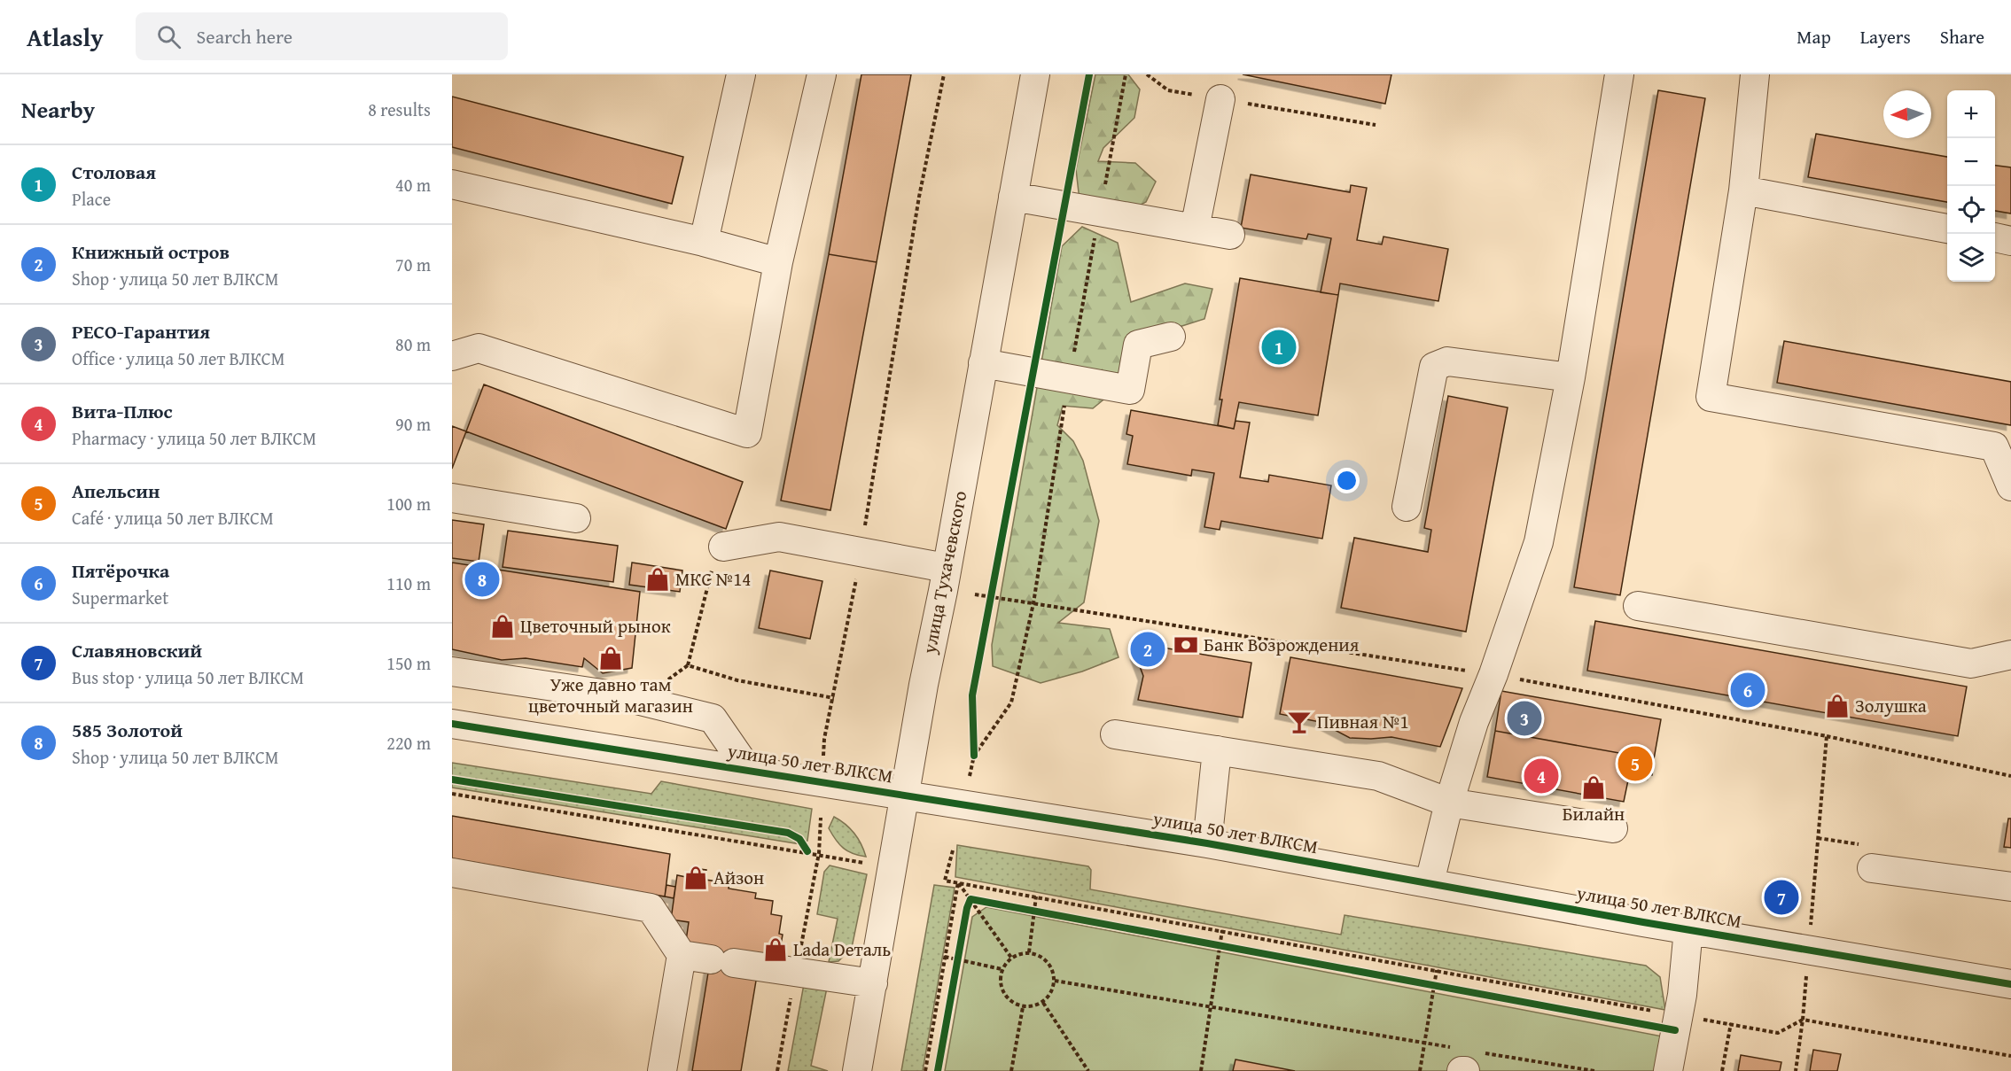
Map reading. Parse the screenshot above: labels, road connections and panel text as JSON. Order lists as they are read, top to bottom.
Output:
{
  "streets": {
    "street": ["улица Тухачевского", "улица 50 лет ВЛКСМ"]
  },
  "crossings": [
    ["улица Тухачевского", "улица 50 лет ВЛКСМ"]
  ],
  "places": {
    "shop": [
      "МКС №14",
      "Цветочный рынок",
      "Уже давно там цветочный магазин",
      "Золушка",
      "Билайн",
      "Айзон",
      "Lada Dеталь"
    ],
    "bank": ["Банк Возрождения"],
    "bar": ["Пивная №1"]
  },
  "north": "left",
  "page": {
    "header": "Atlasly",
    "search": "Search here",
    "nav": ["Map", "Layers", "Share"],
    "heading": ["Nearby", "8 results"],
    "map_buttons": ["+", "−"],
    "list": [
      {
        "mark": "1",
        "name": "Столовая",
        "note": "Place",
        "value": "40 m"
      },
      {
        "mark": "2",
        "name": "Книжный остров",
        "note": "Shop · улица 50 лет ВЛКСМ",
        "value": "70 m"
      },
      {
        "mark": "3",
        "name": "РЕСО-Гарантия",
        "note": "Office · улица 50 лет ВЛКСМ",
        "value": "80 m"
      },
      {
        "mark": "4",
        "name": "Вита-Плюс",
        "note": "Pharmacy · улица 50 лет ВЛКСМ",
        "value": "90 m"
      },
      {
        "mark": "5",
        "name": "Апельсин",
        "note": "Café · улица 50 лет ВЛКСМ",
        "value": "100 m"
      },
      {
        "mark": "6",
        "name": "Пятёрочка",
        "note": "Supermarket",
        "value": "110 m"
      },
      {
        "mark": "7",
        "name": "Славяновский",
        "note": "Bus stop · улица 50 лет ВЛКСМ",
        "value": "150 m"
      },
      {
        "mark": "8",
        "name": "585 Золотой",
        "note": "Shop · улица 50 лет ВЛКСМ",
        "value": "220 m"
      }
    ],
    "pins": [
      "1",
      "8",
      "2",
      "6",
      "3",
      "5",
      "4",
      "7"
    ]
  }
}
